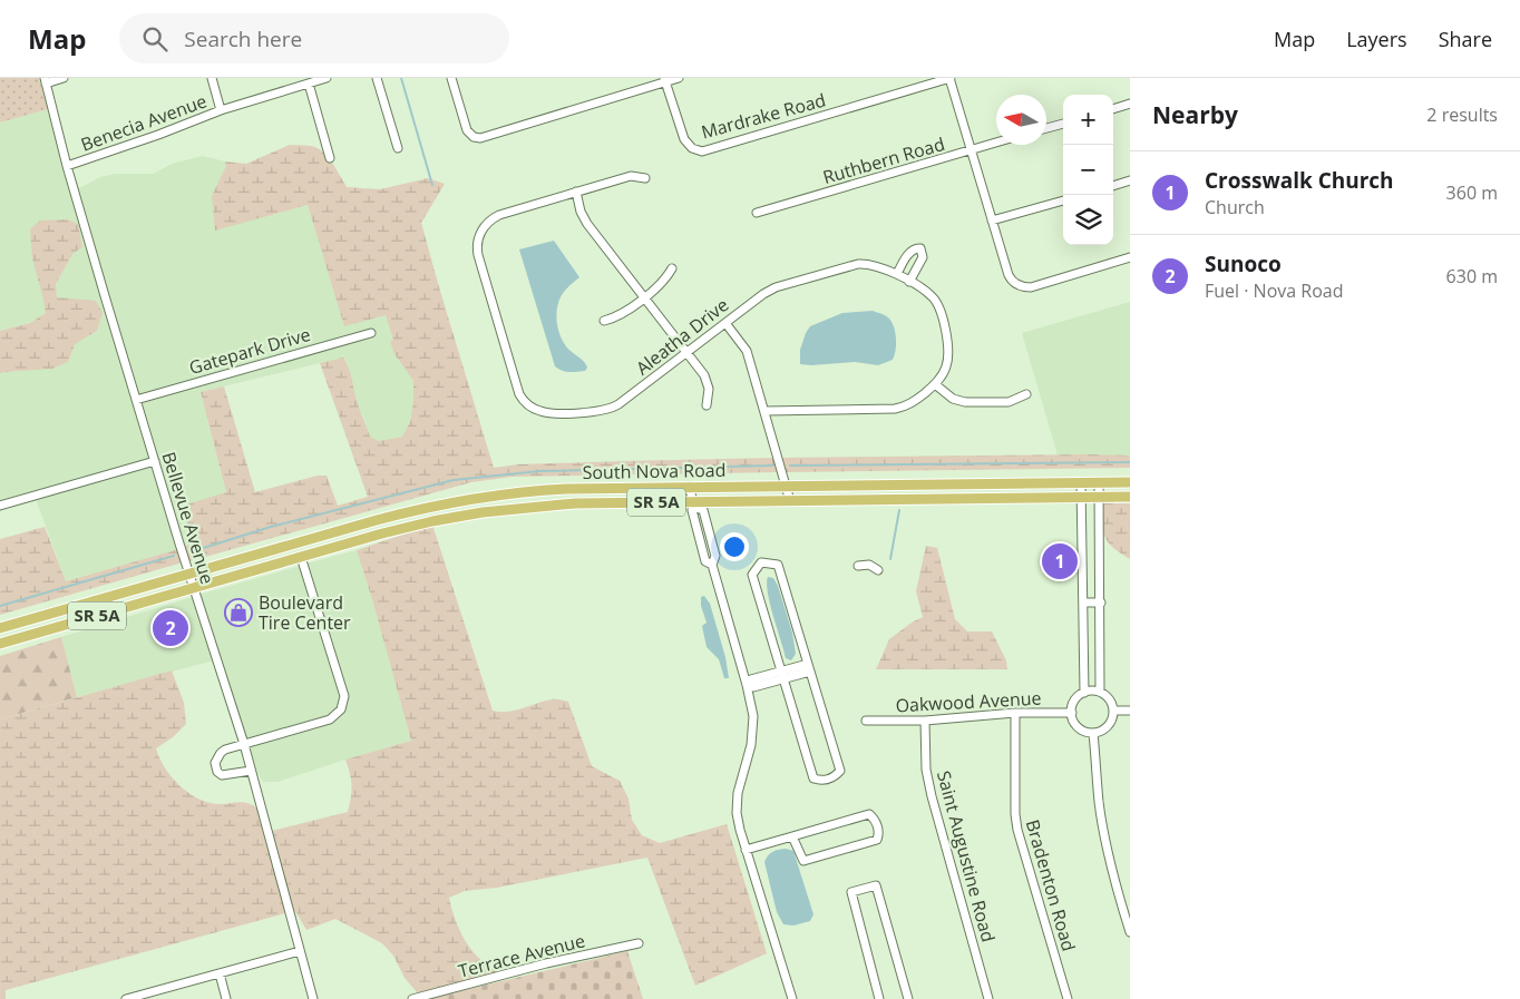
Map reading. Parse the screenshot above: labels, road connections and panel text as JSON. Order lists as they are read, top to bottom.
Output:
{
  "streets": {
    "main road": ["South Nova Road", "SR 5A"],
    "street": [
      "Mardrake Road",
      "Benecia Avenue",
      "Ruthbern Road",
      "Aleatha Drive",
      "Gatepark Drive",
      "Bellevue Avenue",
      "Oakwood Avenue",
      "Saint Augustine Road",
      "Bradenton Road",
      "Terrace Avenue"
    ]
  },
  "crossings": [
    ["Benecia Avenue", "Bellevue Avenue"],
    ["Gatepark Drive", "Bellevue Avenue"],
    ["South Nova Road", "SR 5A"],
    ["South Nova Road", "Bellevue Avenue"],
    ["SR 5A", "Bellevue Avenue"],
    ["Oakwood Avenue", "Saint Augustine Road"],
    ["Oakwood Avenue", "Bradenton Road"]
  ],
  "places": {
    "shop": ["Boulevard Tire Center"]
  },
  "north": "left",
  "page": {
    "header": "Map",
    "search": "Search here",
    "nav": ["Map", "Layers", "Share"],
    "heading": ["Nearby", "2 results"],
    "map_buttons": ["+", "−"],
    "list": [
      {
        "mark": "1",
        "name": "Crosswalk Church",
        "note": "Church",
        "value": "360 m"
      },
      {
        "mark": "2",
        "name": "Sunoco",
        "note": "Fuel · Nova Road",
        "value": "630 m"
      }
    ],
    "pins": ["1", "2"]
  }
}
